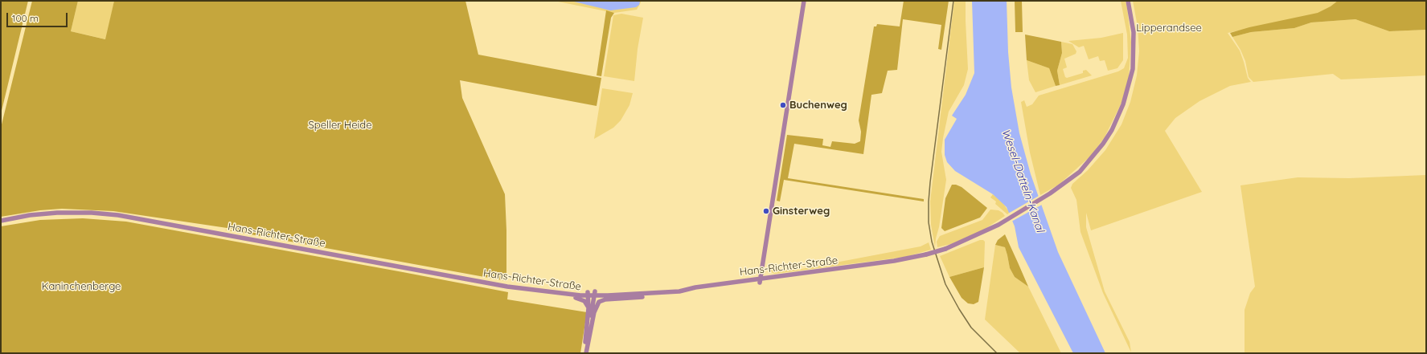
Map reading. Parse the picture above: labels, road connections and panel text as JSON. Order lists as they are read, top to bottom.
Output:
{
  "streets": {
    "main road": ["Hans-Richter-Straße"]
  },
  "water": ["Wesel-Datteln-Kanal"],
  "parks": ["Lipperandsee", "Speller Heide", "Kaninchenberge"],
  "places": ["Buchenweg", "Ginsterweg"],
  "scale_bar": "100 m"
}
